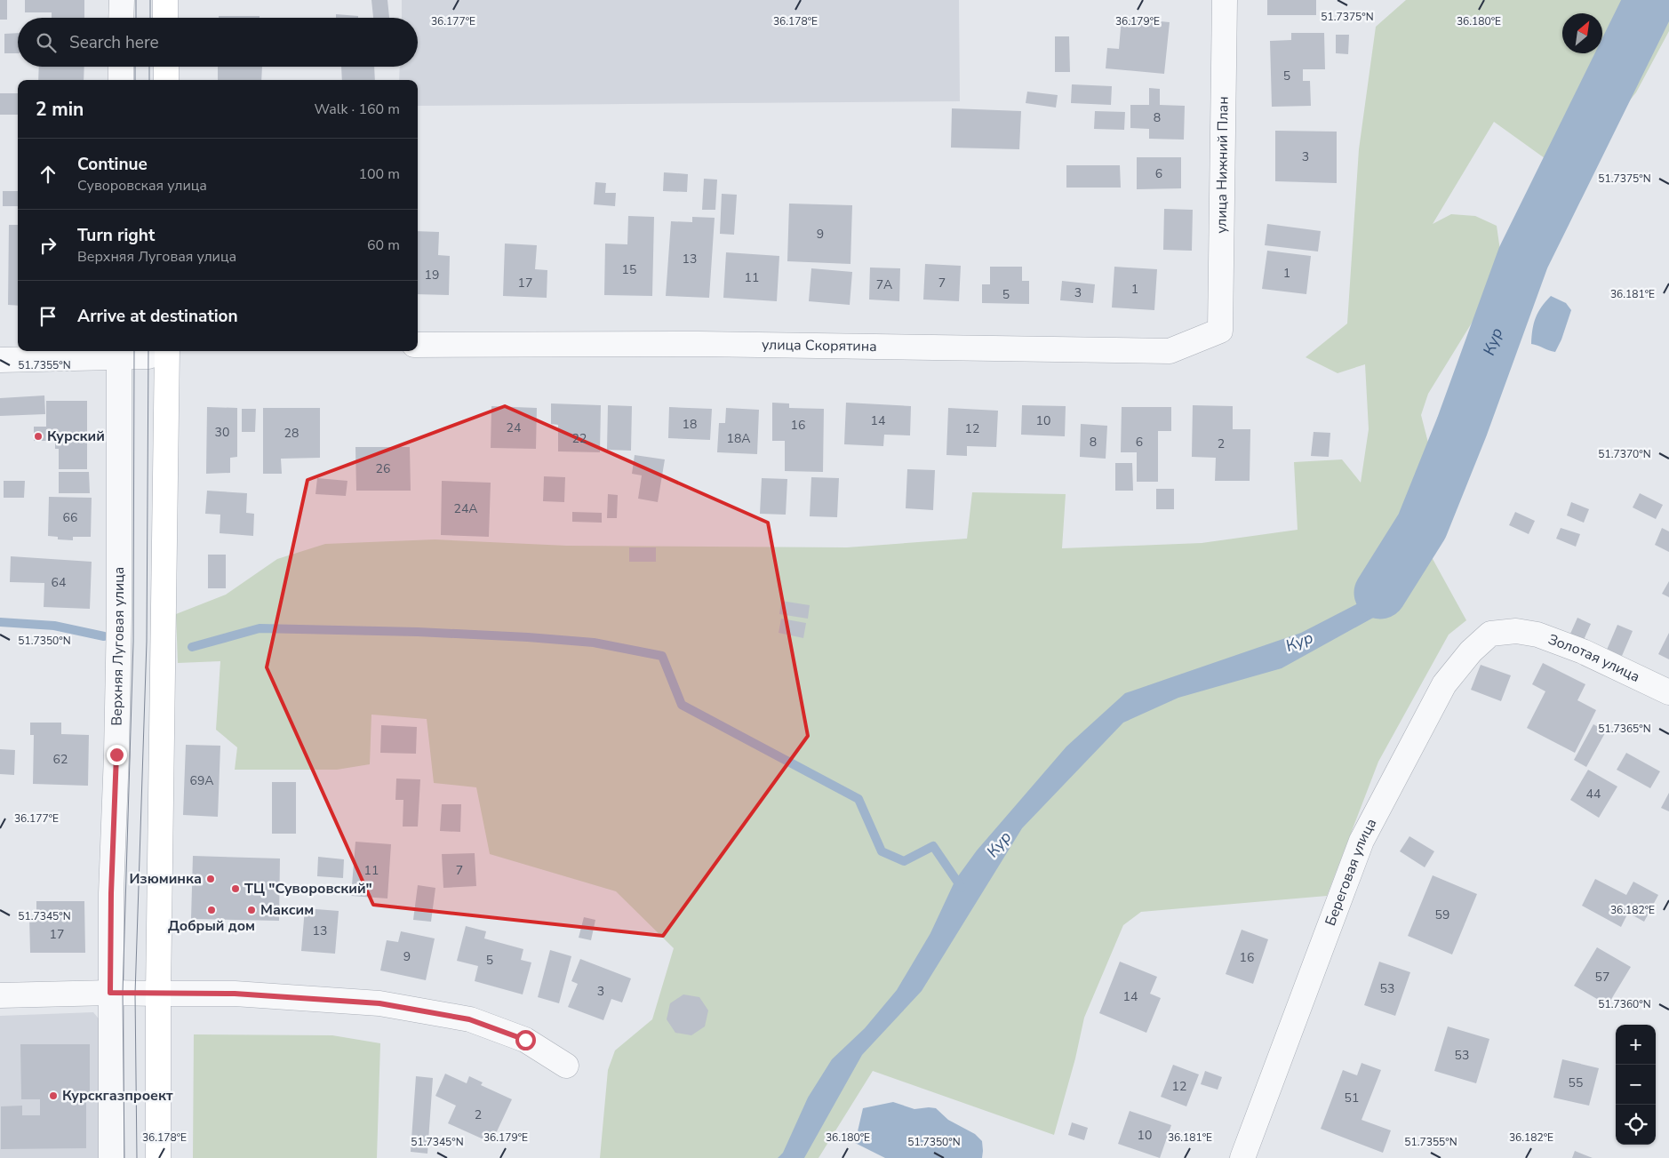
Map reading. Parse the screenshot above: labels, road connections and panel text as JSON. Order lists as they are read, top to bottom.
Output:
{
  "streets": {
    "street": [
      "улица Нижний План",
      "улица Скорятина",
      "Верхняя Луговая улица",
      "Золотая улица",
      "Береговая улица"
    ]
  },
  "crossings": [
    ["улица Нижний План", "улица Скорятина"],
    ["Золотая улица", "Береговая улица"]
  ],
  "water": ["Кур"],
  "places": [
    "Курский",
    "Изюминка",
    "ТЦ \"Суворовский\"",
    "Добрый дом",
    "Максим",
    "Курскгазпроект"
  ],
  "house_numbers": [
    "5",
    "8",
    "3",
    "6",
    "9",
    "13",
    "15",
    "1",
    "19",
    "11",
    "17",
    "7",
    "7А",
    "1",
    "3",
    "5",
    "14",
    "10",
    "18",
    "16",
    "24",
    "12",
    "30",
    "28",
    "22",
    "18А",
    "8",
    "6",
    "2",
    "26",
    "24А",
    "66",
    "64",
    "62",
    "69А",
    "44",
    "11",
    "7",
    "59",
    "13",
    "17",
    "9",
    "16",
    "5",
    "57",
    "53",
    "3",
    "14",
    "53",
    "55",
    "12",
    "51",
    "2",
    "10"
  ],
  "north": "top right",
  "page": {
    "search": "Search here",
    "heading": ["2 min", "Walk · 160 m"],
    "list": [
      ["Continue", "Суворовская улица", "100 m"],
      ["Turn right", "Верхняя Луговая улица", "60 m"],
      "Arrive at destination"
    ],
    "map_buttons": ["+", "−"]
  },
  "coordinates": [
    "51.7375°N",
    "36.177°E",
    "36.178°E",
    "36.179°E",
    "36.180°E",
    "36.181°E",
    "51.7355°N",
    "51.7370°N",
    "51.7350°N",
    "51.7365°N",
    "36.182°E",
    "51.7345°N",
    "51.7360°N"
  ]
}
